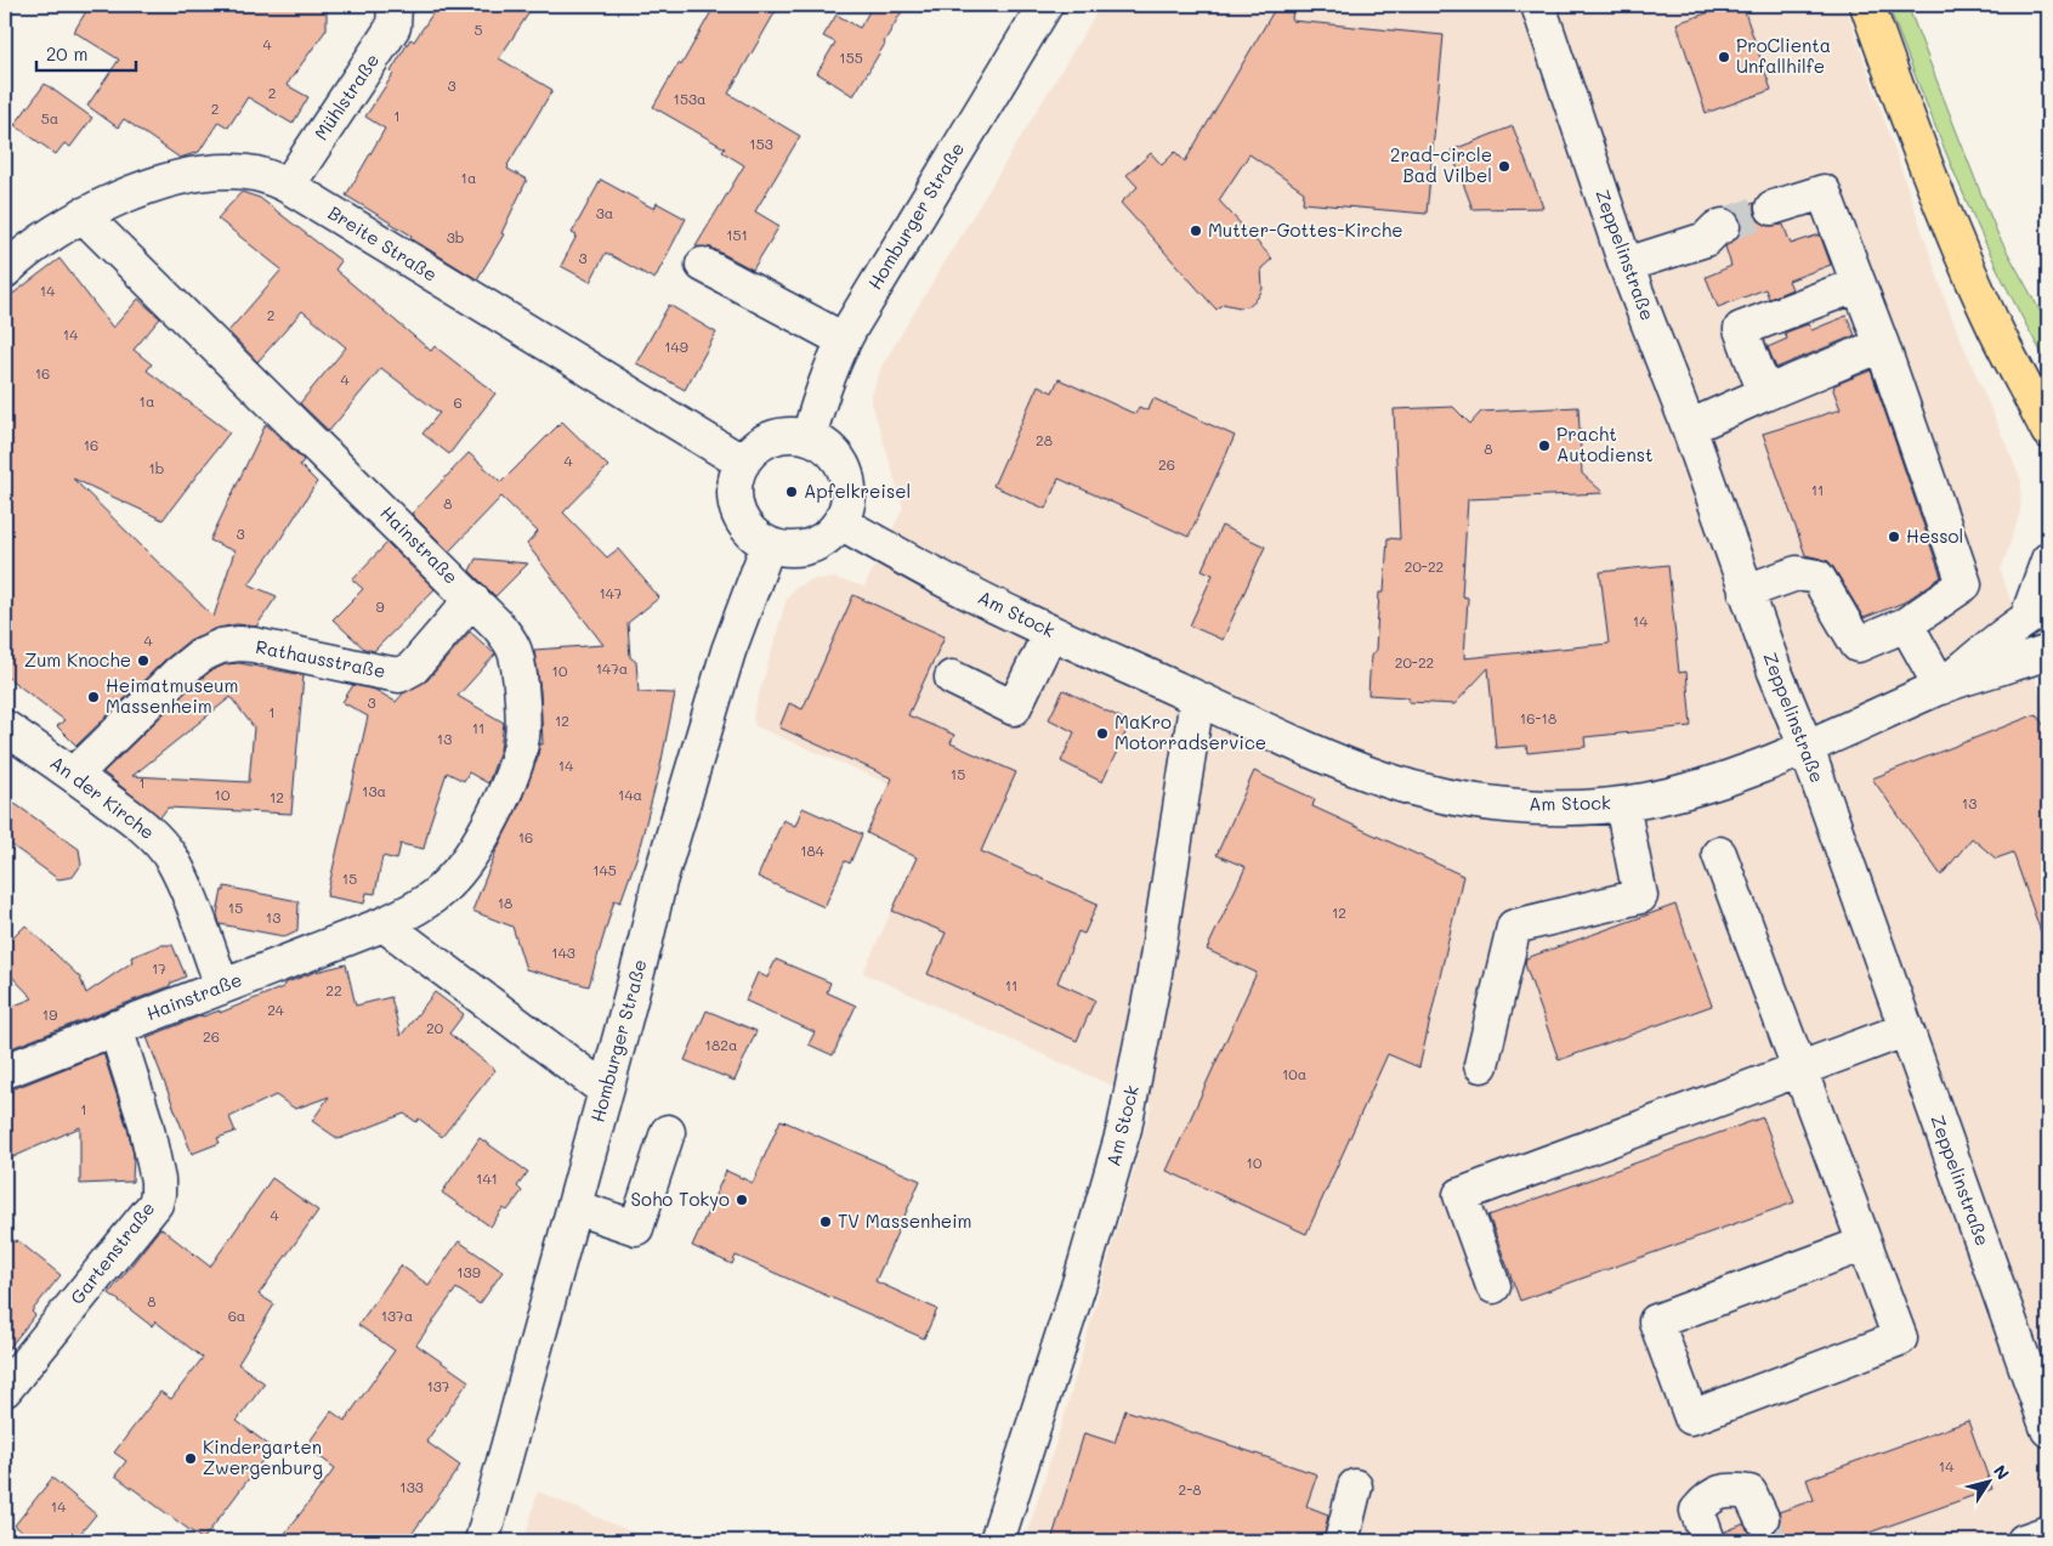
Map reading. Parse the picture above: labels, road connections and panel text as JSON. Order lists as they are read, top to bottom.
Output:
{
  "streets": {
    "street": [
      "Mühlstraße",
      "Homburger Straße",
      "Breite Straße",
      "Zeppelinstraße",
      "Hainstraße",
      "Am Stock",
      "Rathausstraße",
      "An der Kirche",
      "Gartenstraße"
    ]
  },
  "crossings": [
    ["Mühlstraße", "Breite Straße"],
    ["Homburger Straße", "Breite Straße"],
    ["Homburger Straße", "Am Stock"],
    ["Breite Straße", "Hainstraße"],
    ["Breite Straße", "Am Stock"],
    ["Zeppelinstraße", "Am Stock"],
    ["Hainstraße", "Rathausstraße"],
    ["Hainstraße", "An der Kirche"],
    ["Hainstraße", "Gartenstraße"],
    ["Rathausstraße", "An der Kirche"]
  ],
  "places": [
    "ProClienta Unfallhilfe",
    "2rad-circle Bad Vilbel",
    "Mutter-Gottes-Kirche",
    "Pracht Autodienst",
    "Apfelkreisel",
    "Hessol",
    "Zum Knoche",
    "Heimatmuseum Massenheim",
    "MaKro Motorradservice",
    "Soho Tokyo",
    "TV Massenheim",
    "Kindergarten Zwergenburg"
  ],
  "house_numbers": [
    "5",
    "4",
    "155",
    "3",
    "2",
    "153a",
    "2",
    "1",
    "5a",
    "153",
    "1a",
    "3a",
    "151",
    "3b",
    "3",
    "14",
    "2",
    "14",
    "149",
    "16",
    "4",
    "1a",
    "6",
    "28",
    "16",
    "8",
    "4",
    "26",
    "1b",
    "11",
    "8",
    "3",
    "20-22",
    "147",
    "9",
    "14",
    "4",
    "20-22",
    "147a",
    "10",
    "3",
    "1",
    "16-18",
    "12",
    "11",
    "13",
    "14",
    "15",
    "1",
    "13a",
    "10",
    "14a",
    "12",
    "13",
    "16",
    "184",
    "145",
    "15",
    "18",
    "15",
    "12",
    "13",
    "143",
    "17",
    "11",
    "22",
    "24",
    "19",
    "20",
    "26",
    "182a",
    "10a",
    "1",
    "10",
    "141",
    "4",
    "139",
    "8",
    "6a",
    "137a",
    "137",
    "14",
    "133",
    "2-8",
    "14"
  ],
  "scale_bar": "20 m",
  "north": "top right"
}
